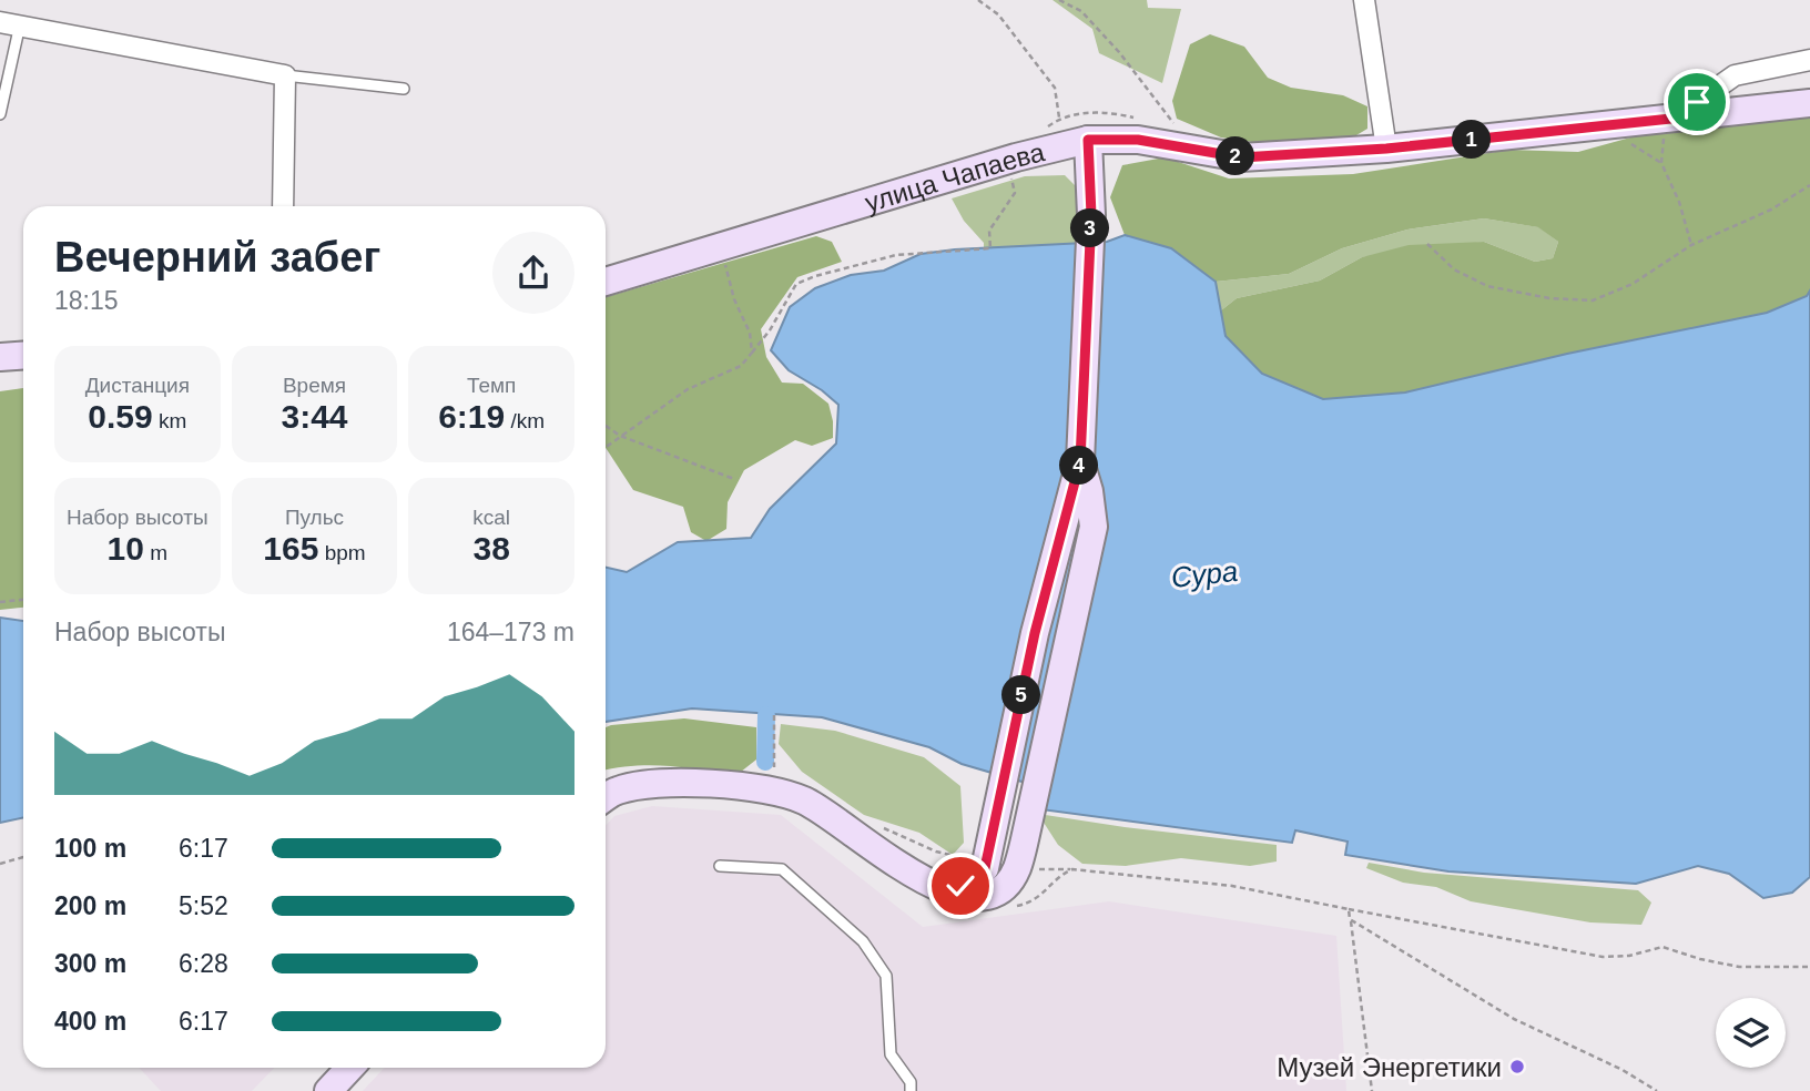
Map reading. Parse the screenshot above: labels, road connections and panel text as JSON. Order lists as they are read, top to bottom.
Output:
{
  "streets": {
    "main road": ["улица Чапаева"]
  },
  "water": ["Сура"],
  "places": ["Музей Энергетики"],
  "page": {
    "pins": [
      "1",
      "2",
      "3",
      "4",
      "5"
    ],
    "heading": ["Вечерний забег", "18:15"],
    "stats": [
      ["Дистанция", "0.59 km"],
      ["Время", "3:44"],
      ["Темп", "6:19 /km"],
      ["Набор высоты", "10 m"],
      ["Пульс", "165 bpm"],
      ["kcal", "38"]
    ],
    "chart": ["Набор высоты", "164–173 m"],
    "list": [
      {
        "name": "100 m",
        "note": "6:17"
      },
      {
        "name": "200 m",
        "note": "5:52"
      },
      {
        "name": "300 m",
        "note": "6:28"
      },
      {
        "name": "400 m",
        "note": "6:17"
      }
    ]
  }
}
